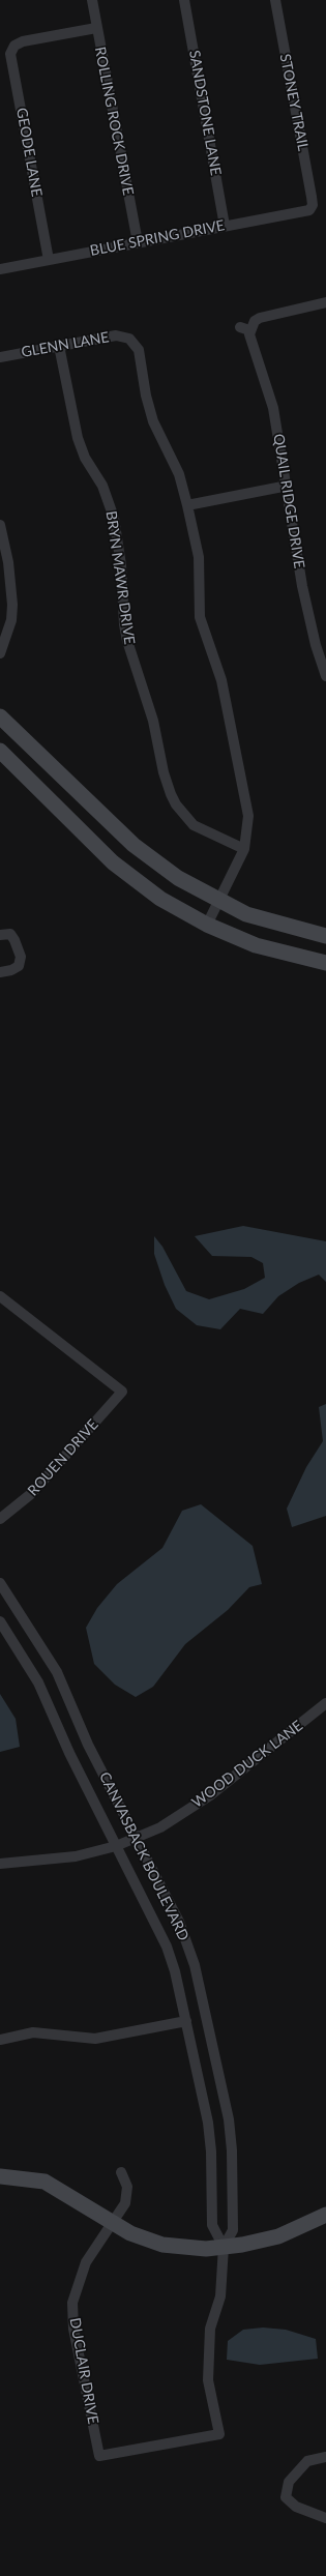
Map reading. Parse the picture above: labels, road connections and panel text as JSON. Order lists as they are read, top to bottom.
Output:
{
  "streets": {
    "street": [
      "STONEY TRAIL",
      "SANDSTONE LANE",
      "ROLLING ROCK DRIVE",
      "GEODE LANE",
      "BLUE SPRING DRIVE",
      "GLENN LANE",
      "QUAIL RIDGE DRIVE",
      "BRYN MAWR DRIVE",
      "ROUEN DRIVE",
      "WOOD DUCK LANE",
      "CANVASBACK BOULEVARD",
      "DUCLAIR DRIVE"
    ]
  },
  "crossings": [
    ["STONEY TRAIL", "BLUE SPRING DRIVE"],
    ["SANDSTONE LANE", "BLUE SPRING DRIVE"],
    ["ROLLING ROCK DRIVE", "GEODE LANE"],
    ["ROLLING ROCK DRIVE", "BLUE SPRING DRIVE"],
    ["GEODE LANE", "BLUE SPRING DRIVE"],
    ["GLENN LANE", "BRYN MAWR DRIVE"],
    ["WOOD DUCK LANE", "CANVASBACK BOULEVARD"],
    ["CANVASBACK BOULEVARD", "DUCLAIR DRIVE"]
  ]
}
